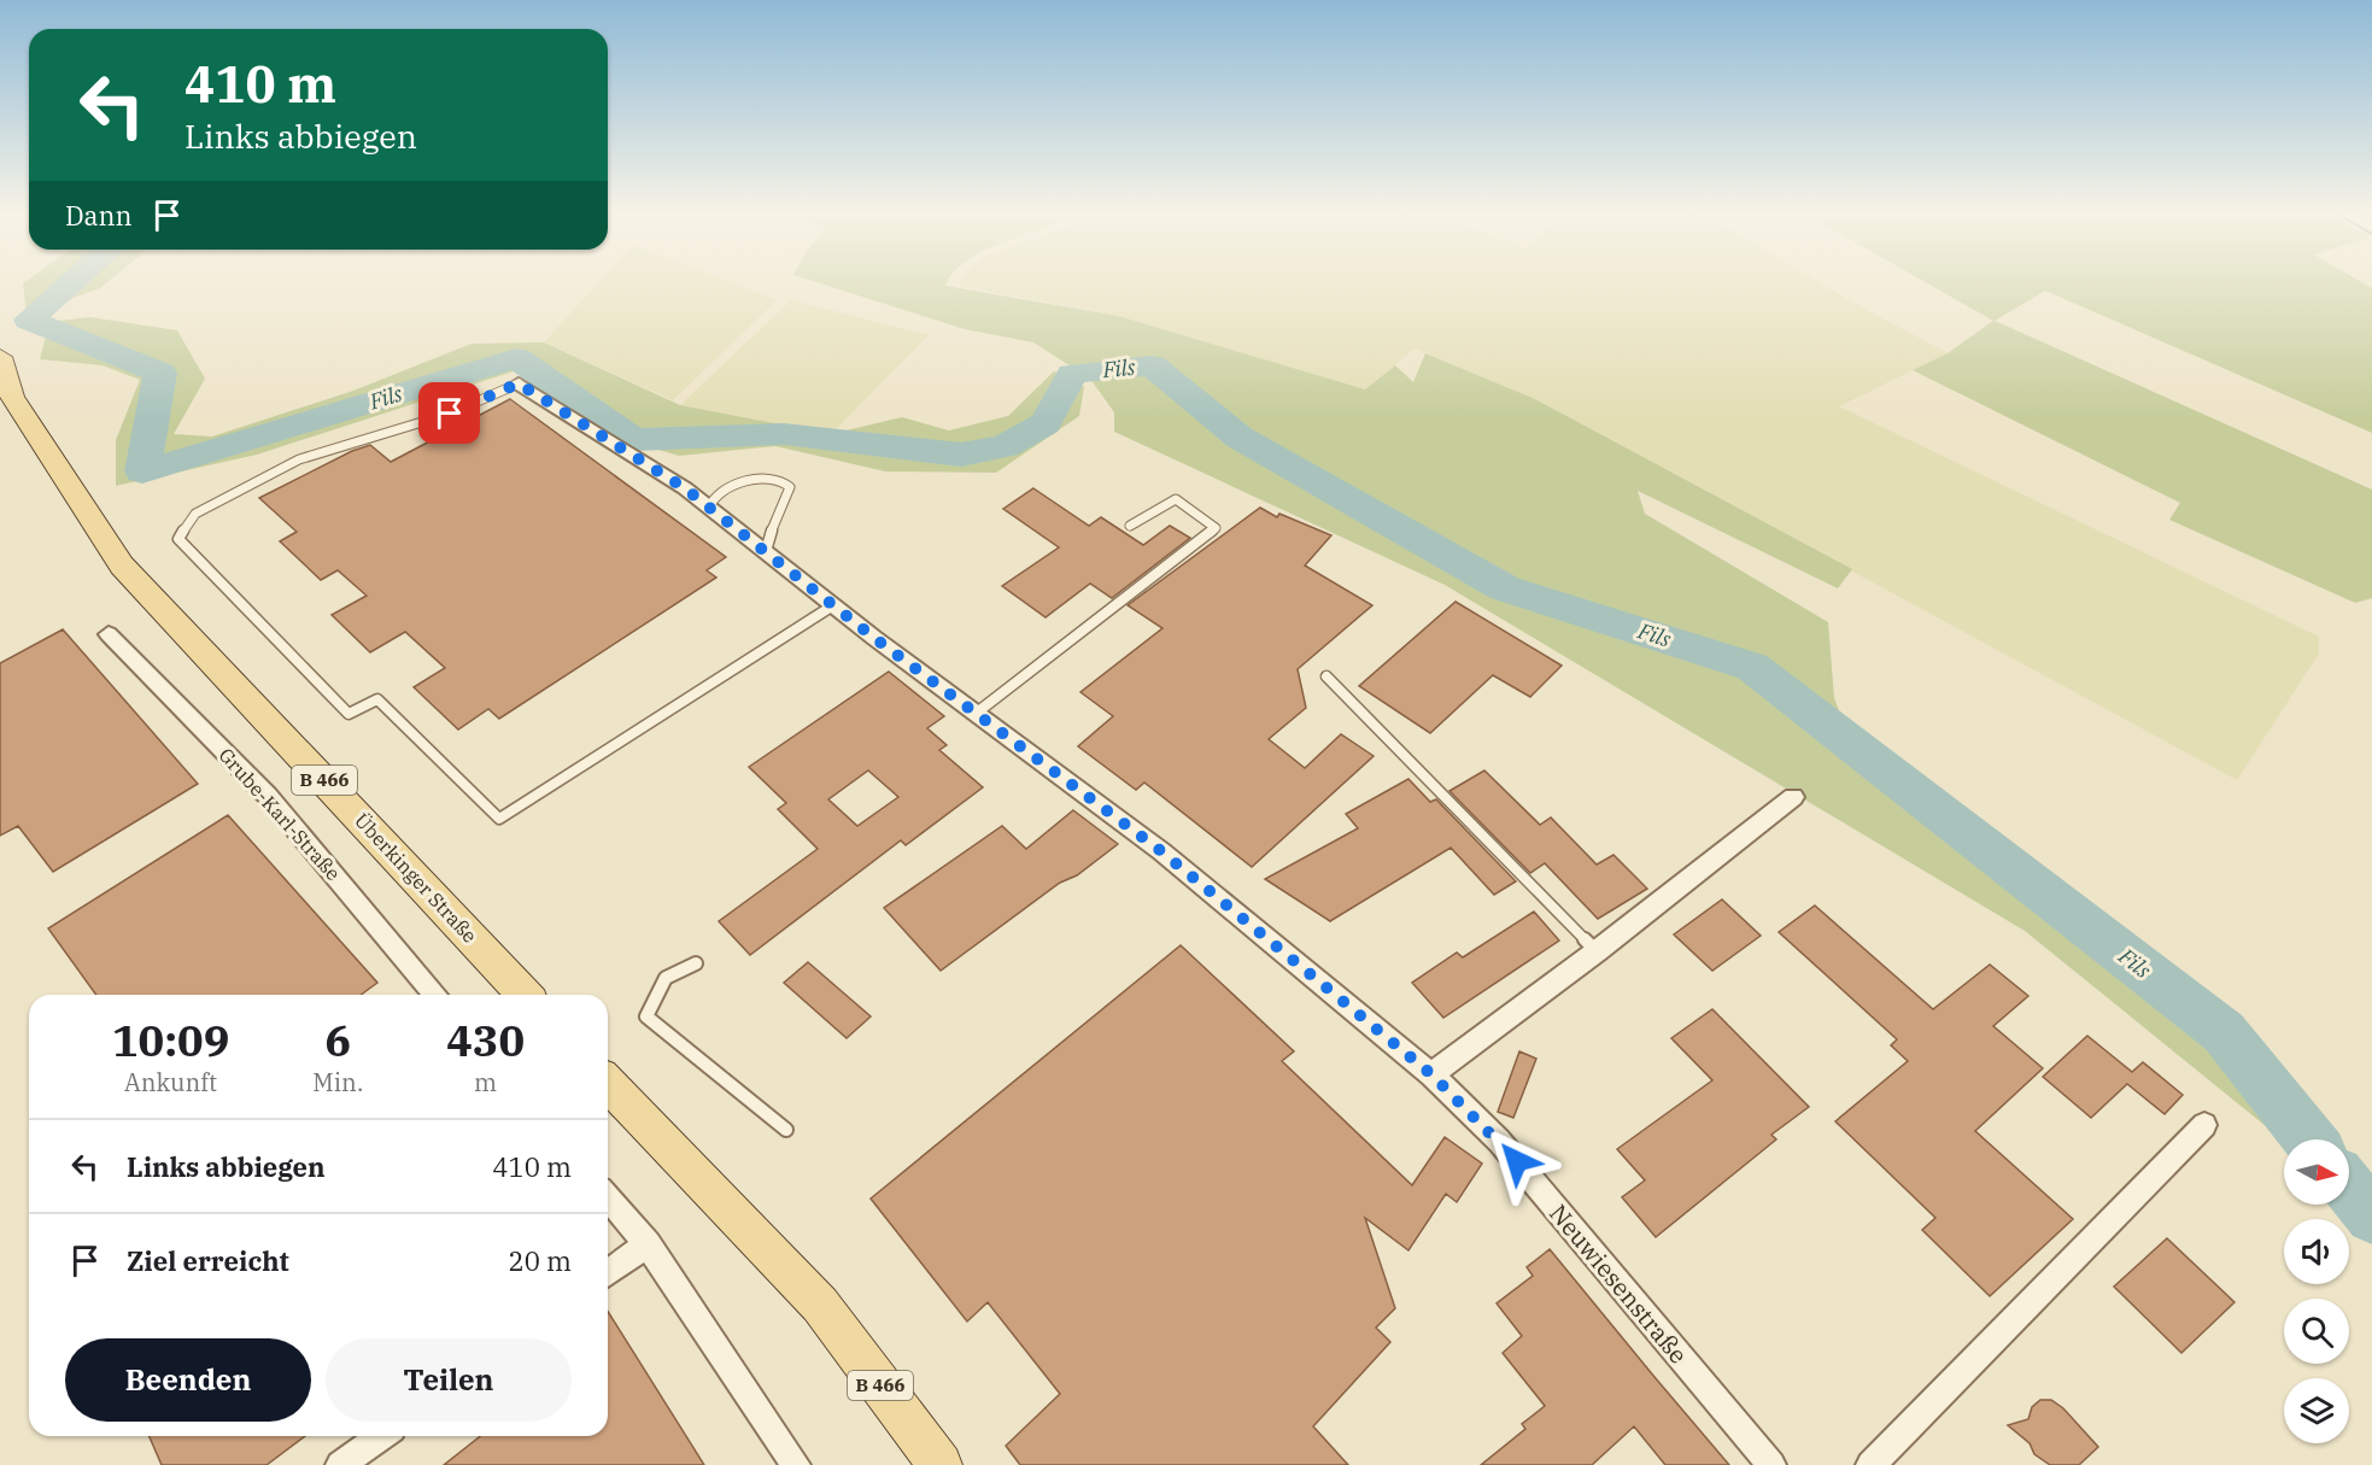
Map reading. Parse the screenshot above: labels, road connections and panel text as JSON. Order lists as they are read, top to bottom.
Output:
{
  "streets": {
    "main road": ["B 466", "Überkinger Straße"],
    "street": ["Grube-Karl-Straße", "Neuwiesenstraße"]
  },
  "water": ["Fils"],
  "north": "right",
  "page": {
    "turn": ["410 m", "Links abbiegen"],
    "then": "Dann",
    "eta": [
      "10:09",
      "Ankunft",
      "6",
      "Min.",
      "430",
      "m"
    ],
    "list": [
      {
        "name": "Links abbiegen",
        "value": "410 m"
      },
      {
        "name": "Ziel erreicht",
        "value": "20 m"
      }
    ],
    "buttons": ["Beenden", "Teilen"]
  }
}
